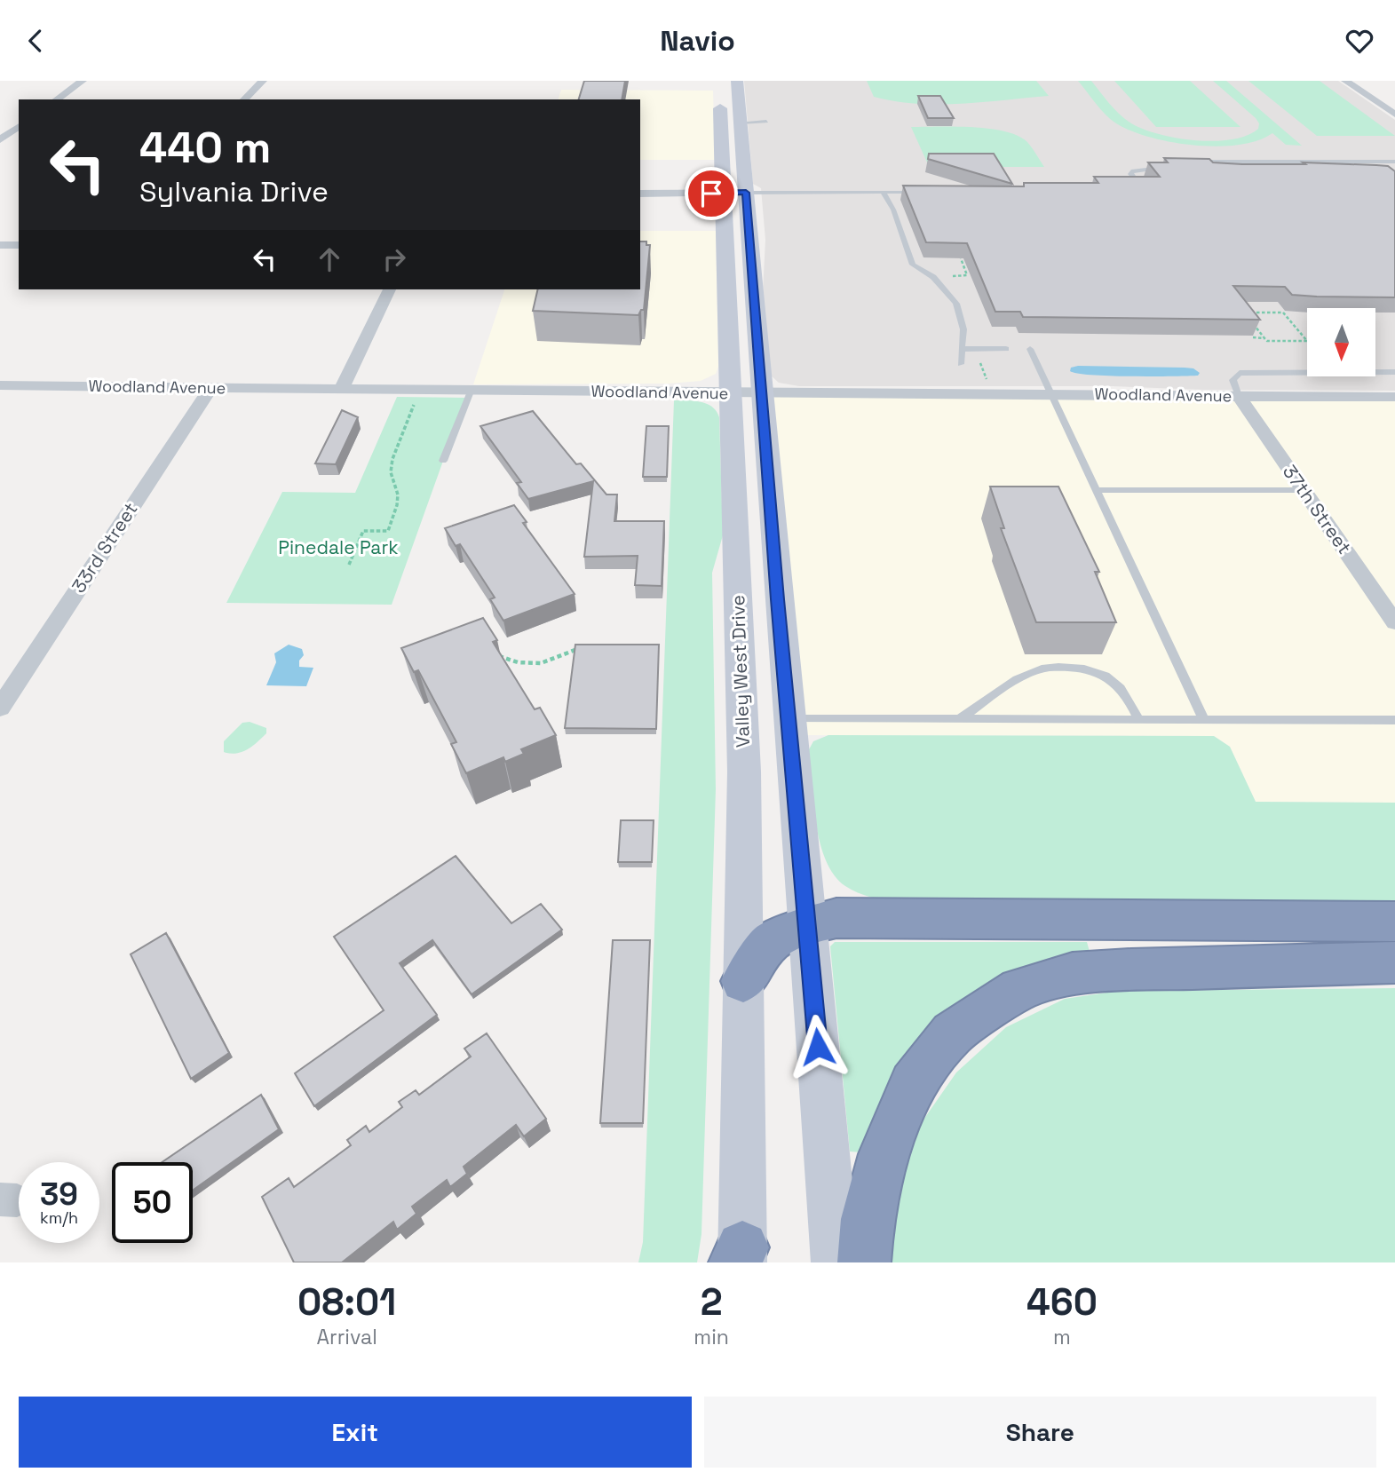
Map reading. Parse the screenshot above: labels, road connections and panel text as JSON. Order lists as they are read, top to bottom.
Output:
{
  "streets": {
    "main road": ["Valley West Drive"],
    "street": ["Woodland Avenue", "37th Street", "33rd Street"]
  },
  "crossings": [
    ["Woodland Avenue", "37th Street"],
    ["Woodland Avenue", "33rd Street"],
    ["Woodland Avenue", "Valley West Drive"]
  ],
  "parks": ["Pinedale Park"],
  "north": "bottom",
  "page": {
    "header": "Navio",
    "turn": ["440 m", "Sylvania Drive"],
    "speed": "39 km/h",
    "limit": "50",
    "eta": [
      "08:01",
      "Arrival",
      "2",
      "min",
      "460",
      "m"
    ],
    "buttons": ["Exit", "Share"]
  }
}
